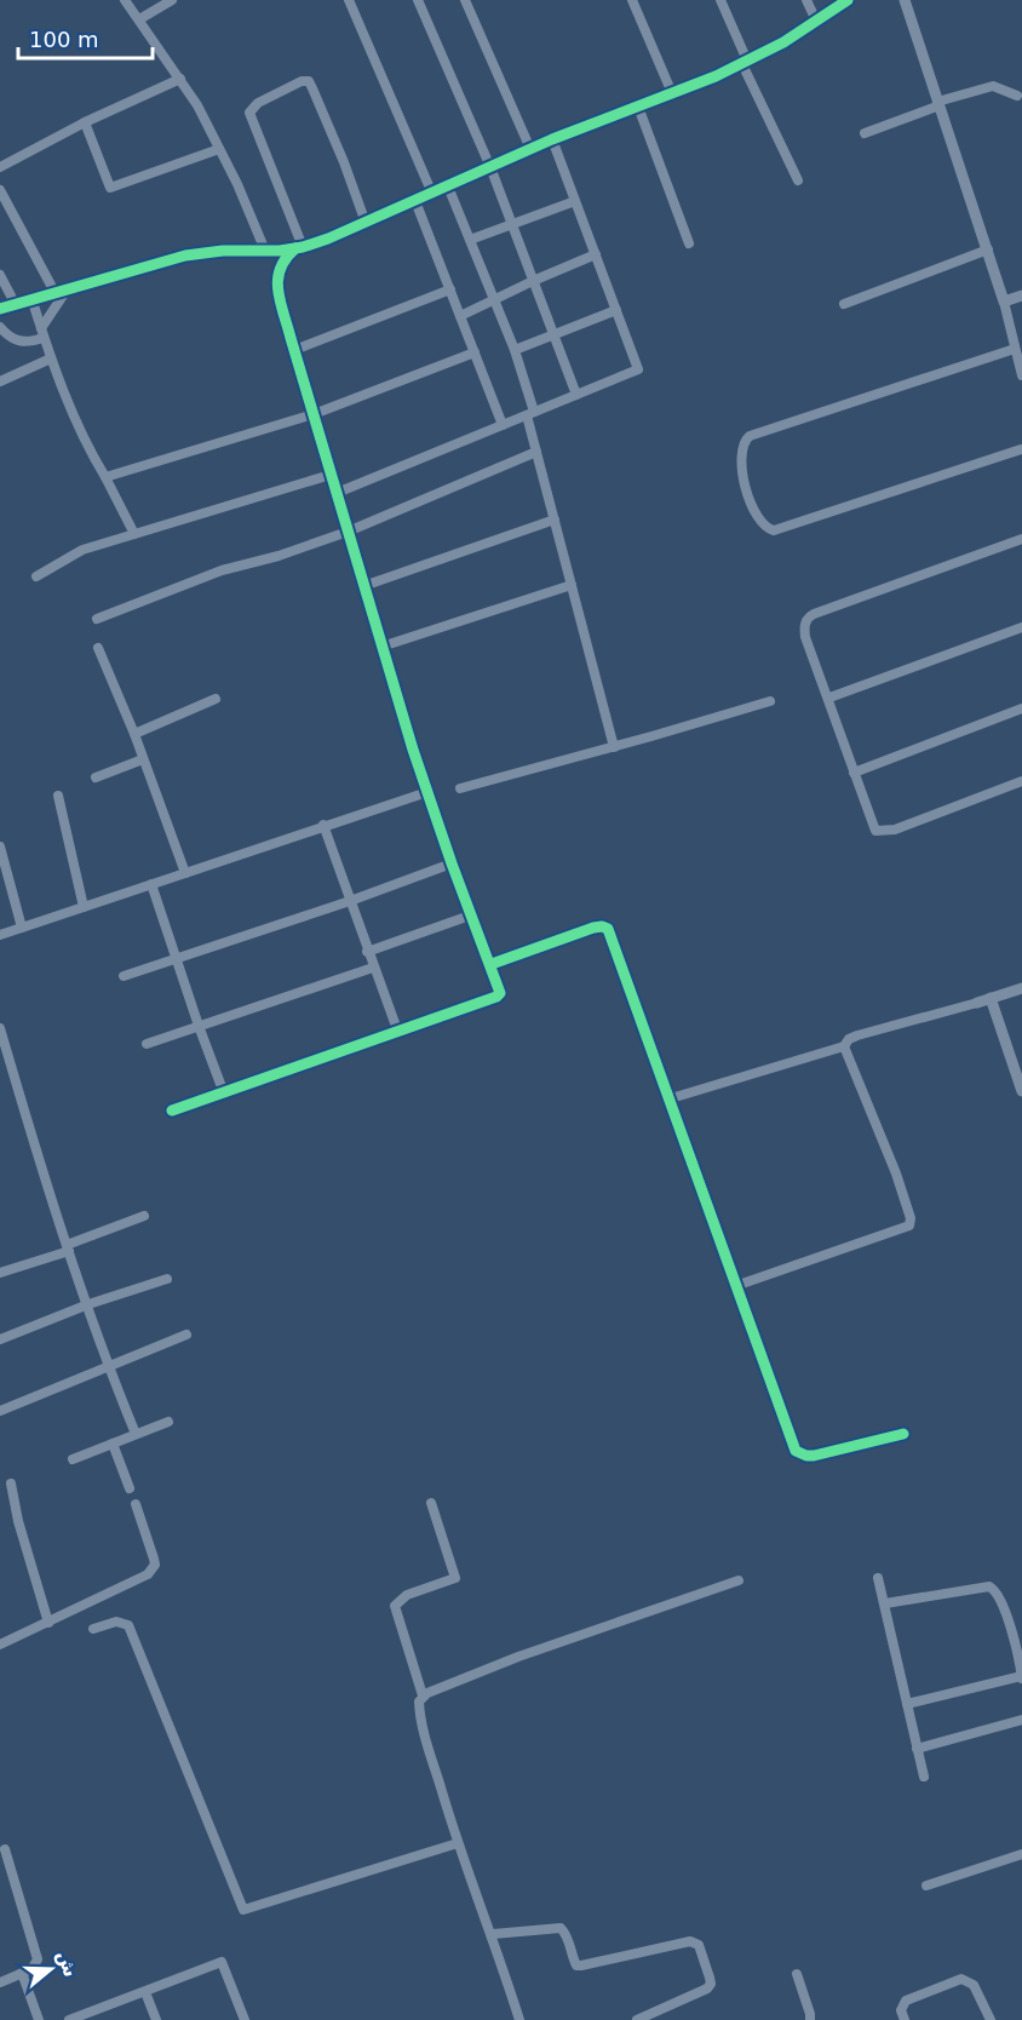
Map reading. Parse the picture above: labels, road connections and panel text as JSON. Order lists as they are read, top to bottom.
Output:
{
  "scale_bar": "100 m",
  "north": "right"
}
